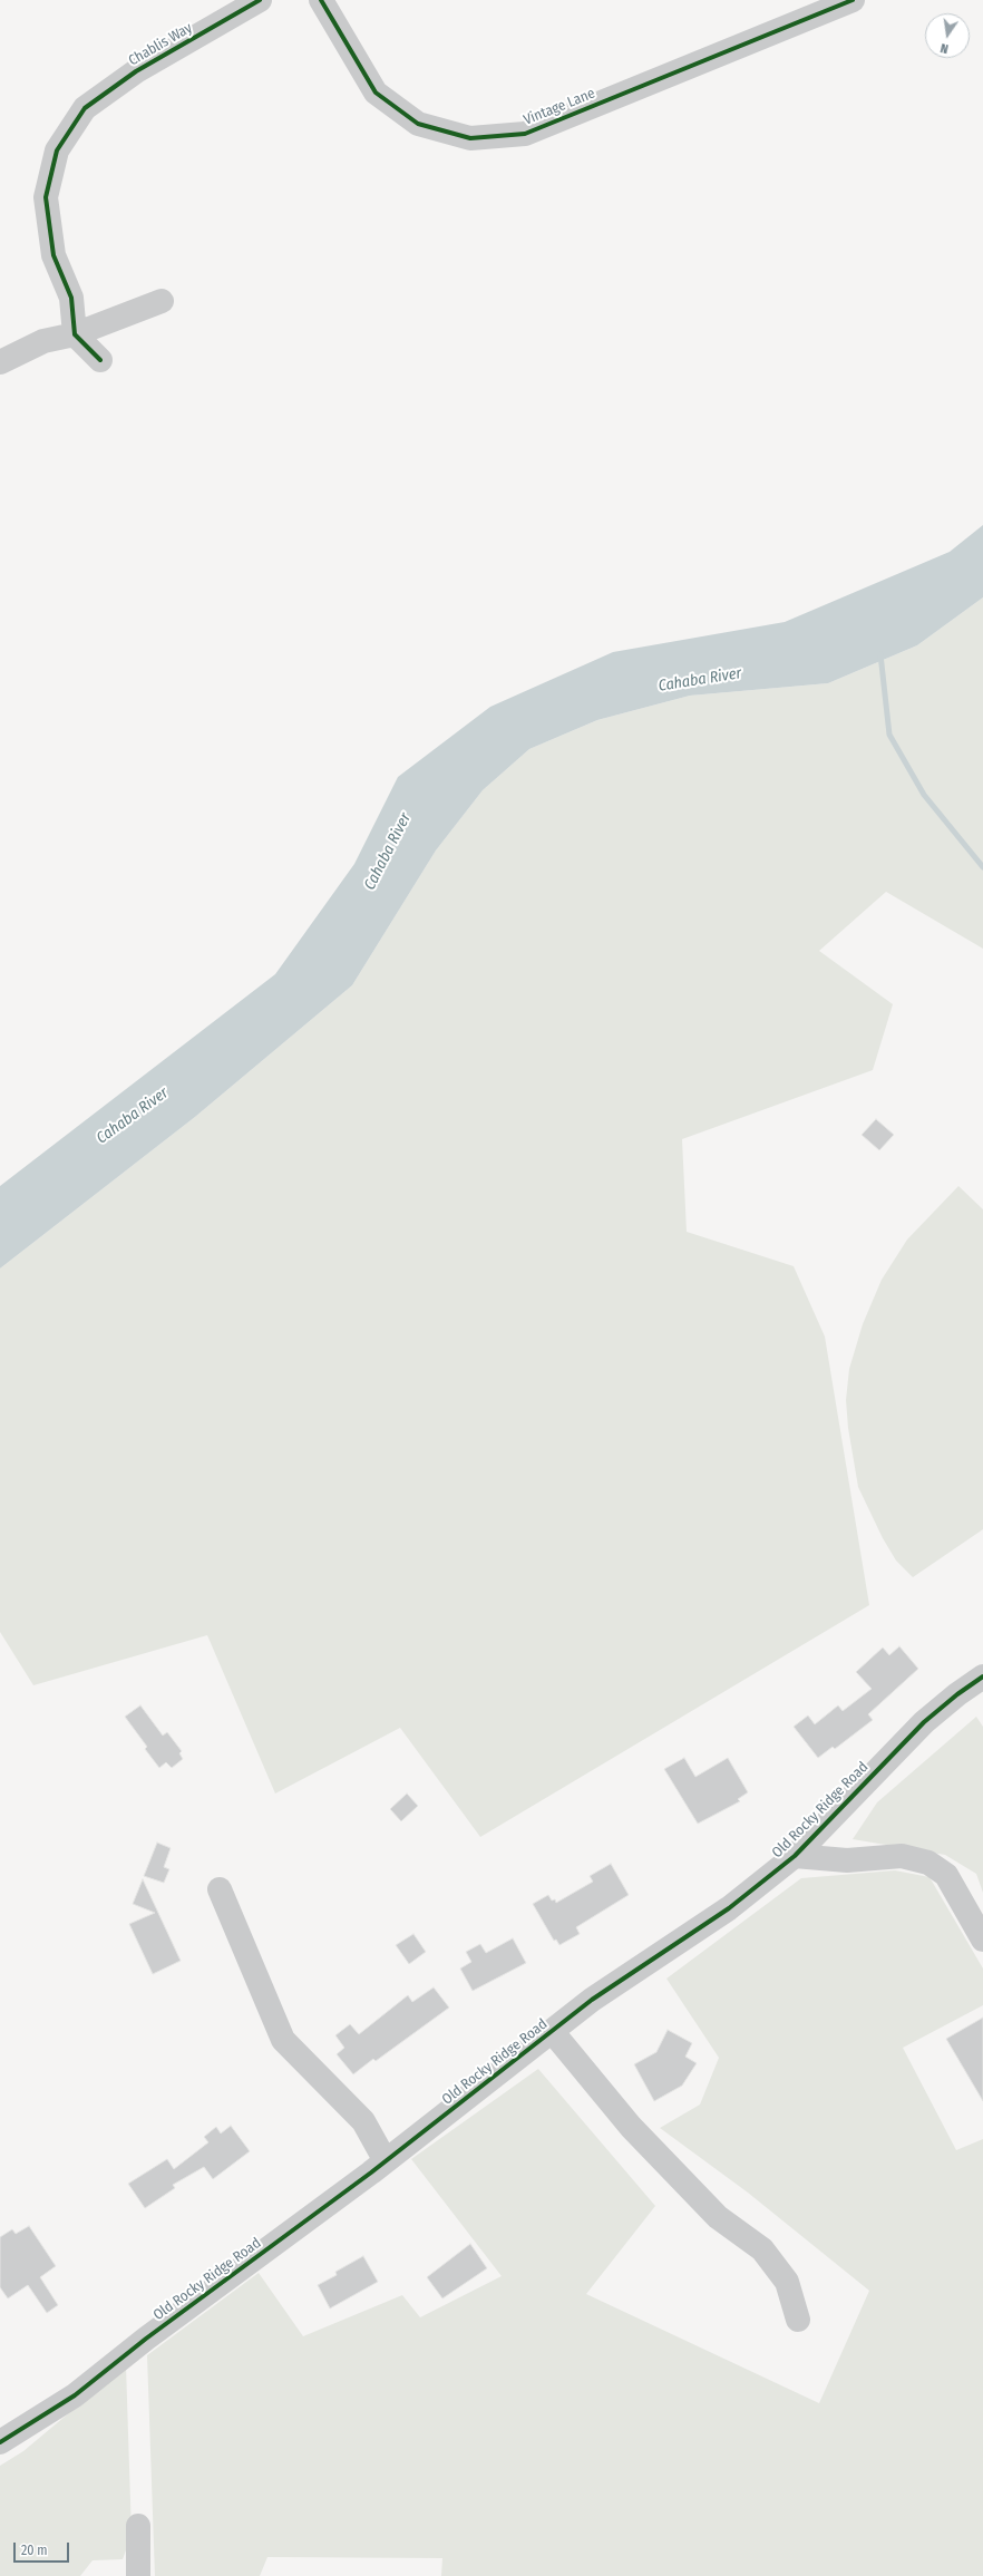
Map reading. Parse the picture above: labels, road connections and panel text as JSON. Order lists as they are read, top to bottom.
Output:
{
  "streets": {
    "street": ["Chablis Way", "Vintage Lane", "Old Rocky Ridge Road"]
  },
  "water": ["Cahaba River"],
  "scale_bar": "20 m",
  "north": "bottom"
}
